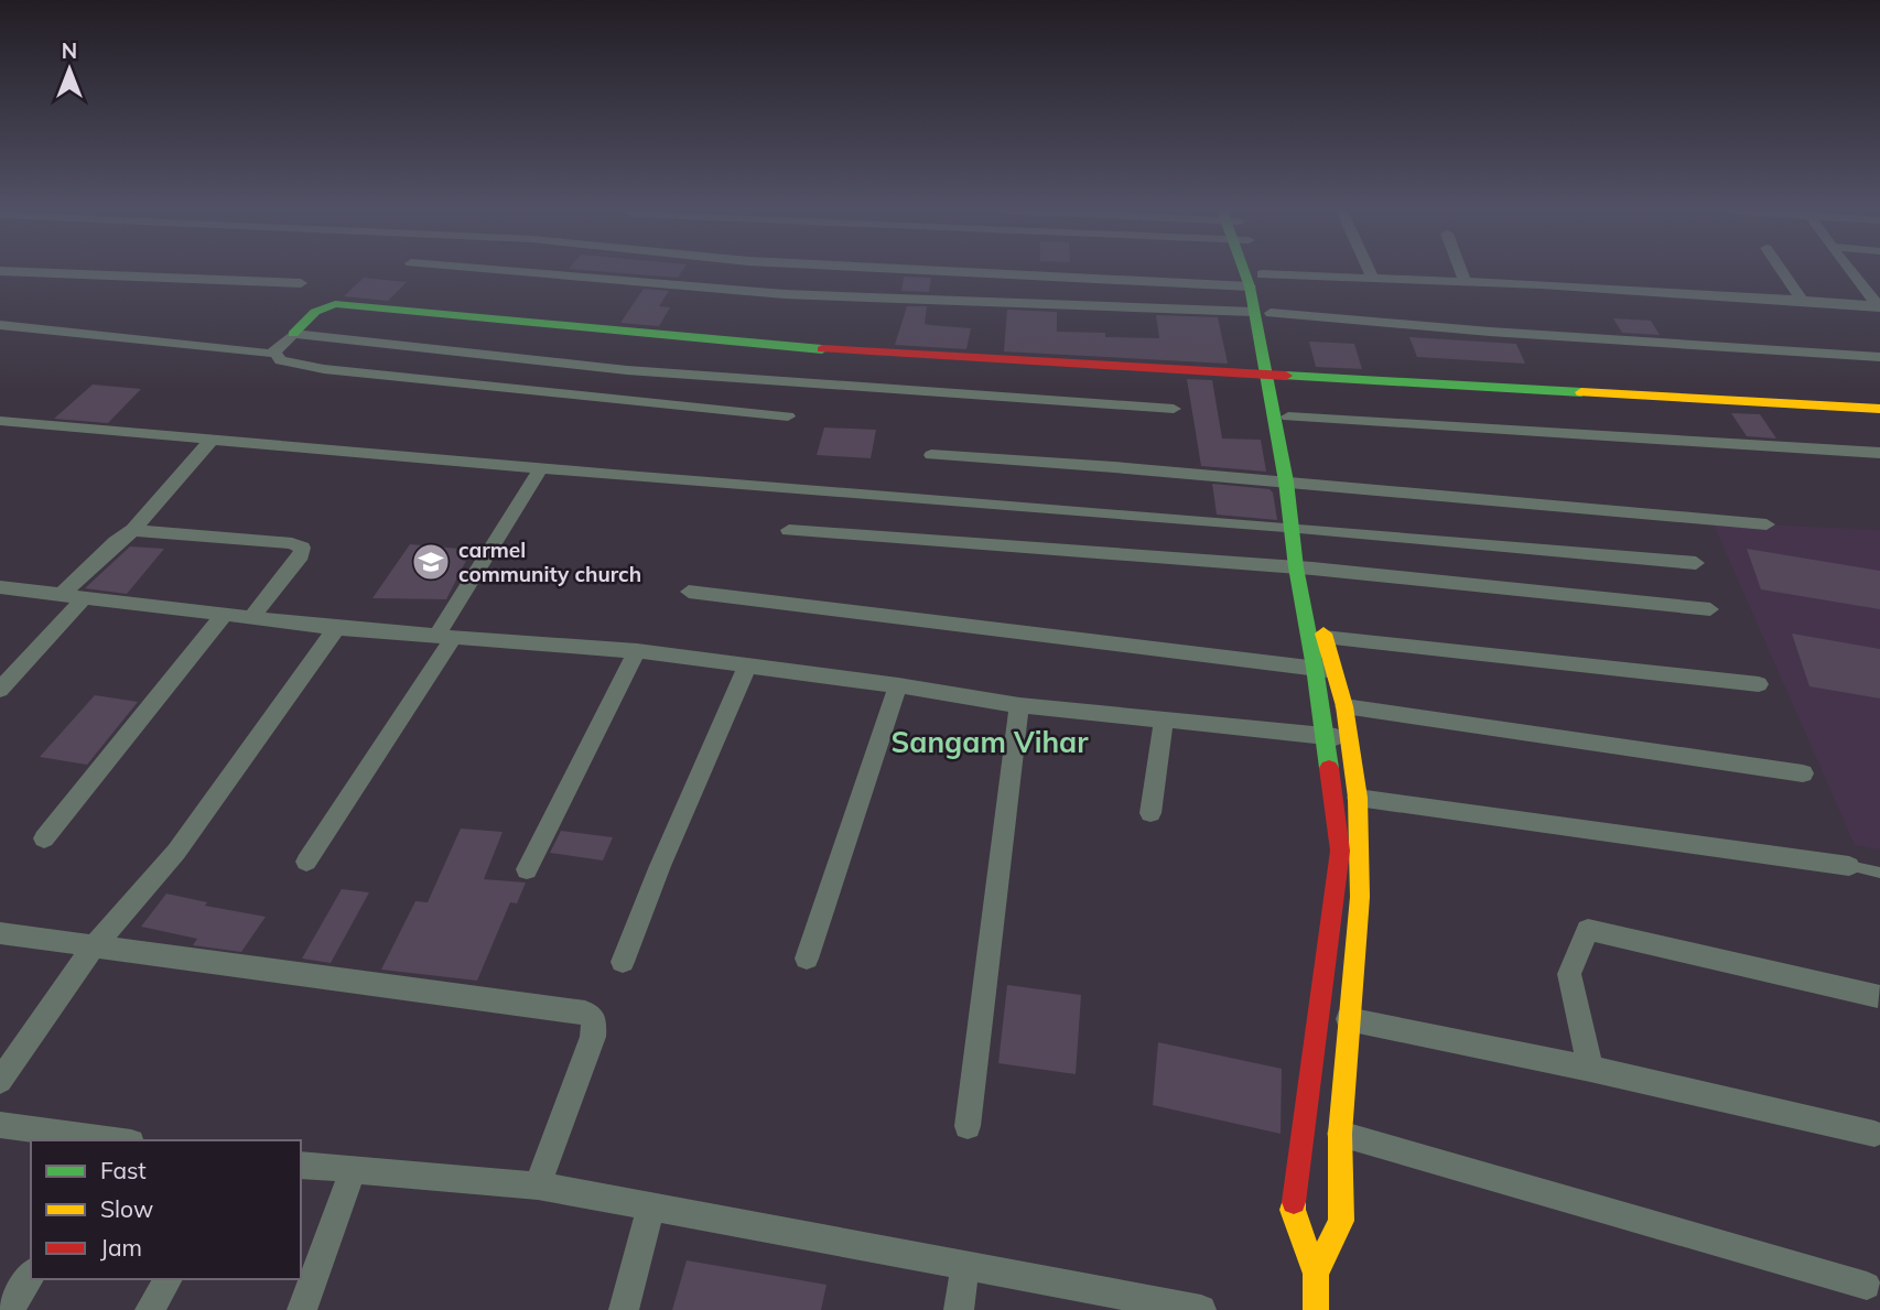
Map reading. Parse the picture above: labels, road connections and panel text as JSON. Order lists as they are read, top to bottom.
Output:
{
  "districts": ["Sangam Vihar"],
  "places": {
    "school or university": ["carmel community church"]
  },
  "legend": ["Fast", "Slow", "Jam"],
  "north": "top"
}
